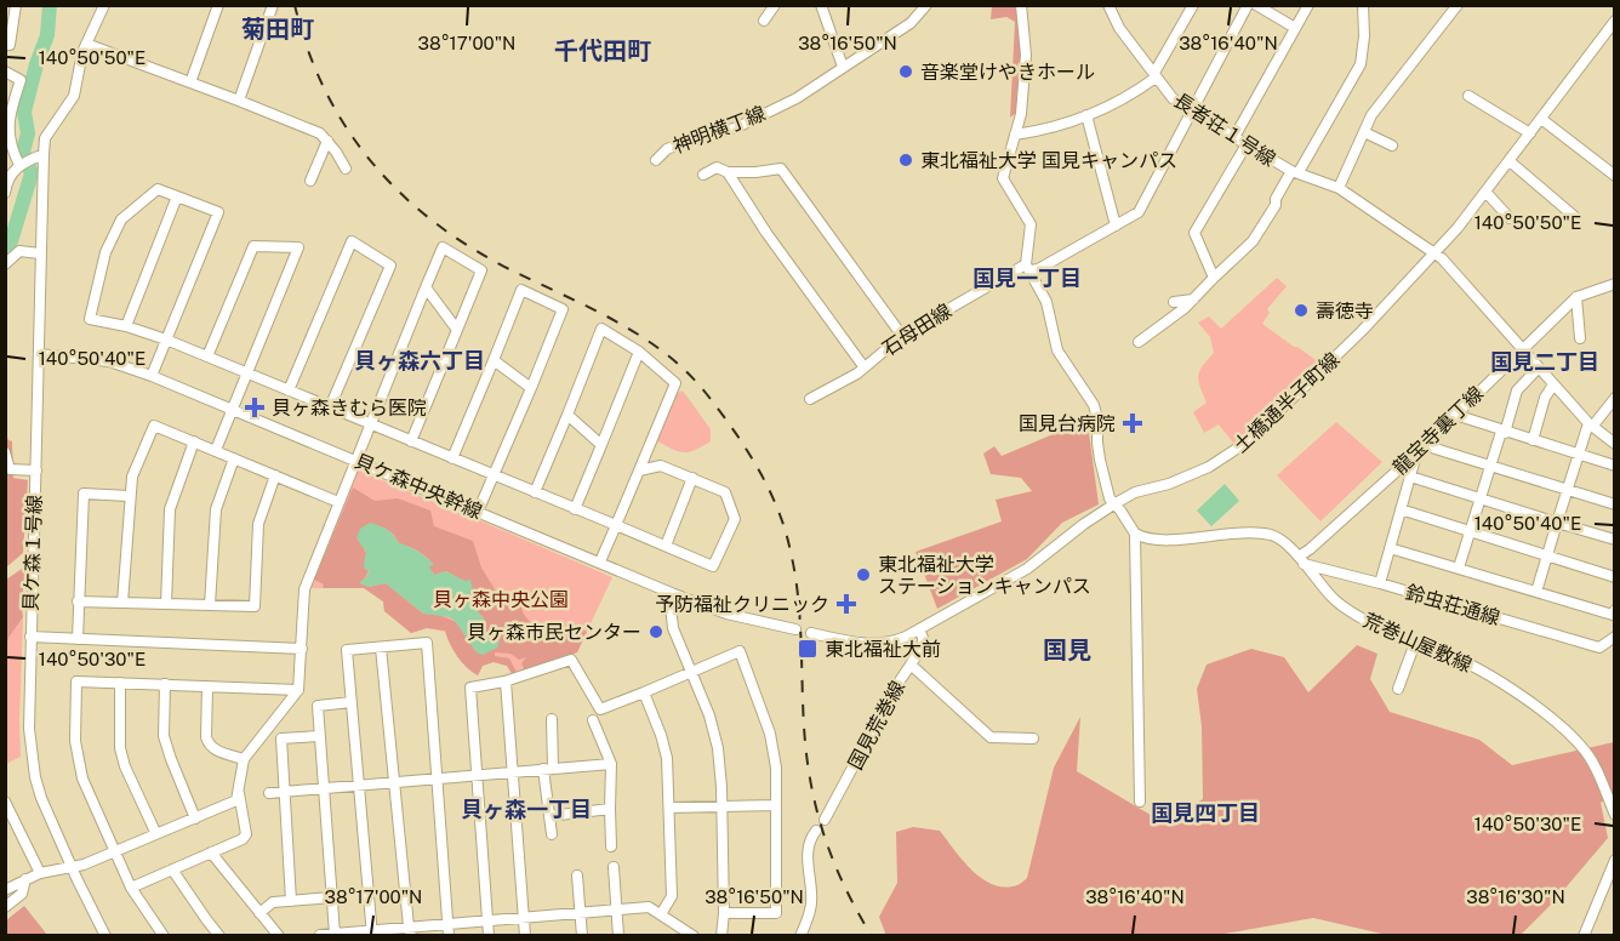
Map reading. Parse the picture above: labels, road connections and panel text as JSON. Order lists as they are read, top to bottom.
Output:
{
  "streets": {
    "street": [
      "神明横丁線",
      "長者荘１号線",
      "石母田線",
      "土橋通半子町線",
      "龍宝寺裏丁線",
      "貝ケ森中央幹線",
      "貝ケ森１号線",
      "鈴虫荘通線",
      "荒巻山屋敷線",
      "国見荒巻線"
    ]
  },
  "crossings": [
    ["長者荘１号線", "石母田線"],
    ["長者荘１号線", "土橋通半子町線"],
    ["長者荘１号線", "龍宝寺裏丁線"],
    ["土橋通半子町線", "国見荒巻線"],
    ["龍宝寺裏丁線", "鈴虫荘通線"],
    ["龍宝寺裏丁線", "荒巻山屋敷線"],
    ["貝ケ森中央幹線", "貝ケ森１号線"],
    ["鈴虫荘通線", "荒巻山屋敷線"]
  ],
  "districts": [
    "菊田町",
    "千代田町",
    "国見一丁目",
    "貝ヶ森六丁目",
    "国見二丁目",
    "国見",
    "貝ヶ森一丁目",
    "国見四丁目"
  ],
  "parks": ["貝ヶ森中央公園"],
  "places": {
    "other": [
      "音楽堂けやきホール",
      "東北福祉大学 国見キャンパス",
      "壽徳寺",
      "東北福祉大学 ステーションキャンパス",
      "貝ヶ森市民センター"
    ],
    "health": ["貝ヶ森きむら医院", "国見台病院", "予防福祉クリニック"],
    "transit": ["東北福祉大前"]
  },
  "coordinates": [
    "38°17'00\"N",
    "38°16'50\"N",
    "38°16'40\"N",
    "140°50'50\"E",
    "140°50'40\"E",
    "140°50'30\"E",
    "38°16'30\"N"
  ]
}
